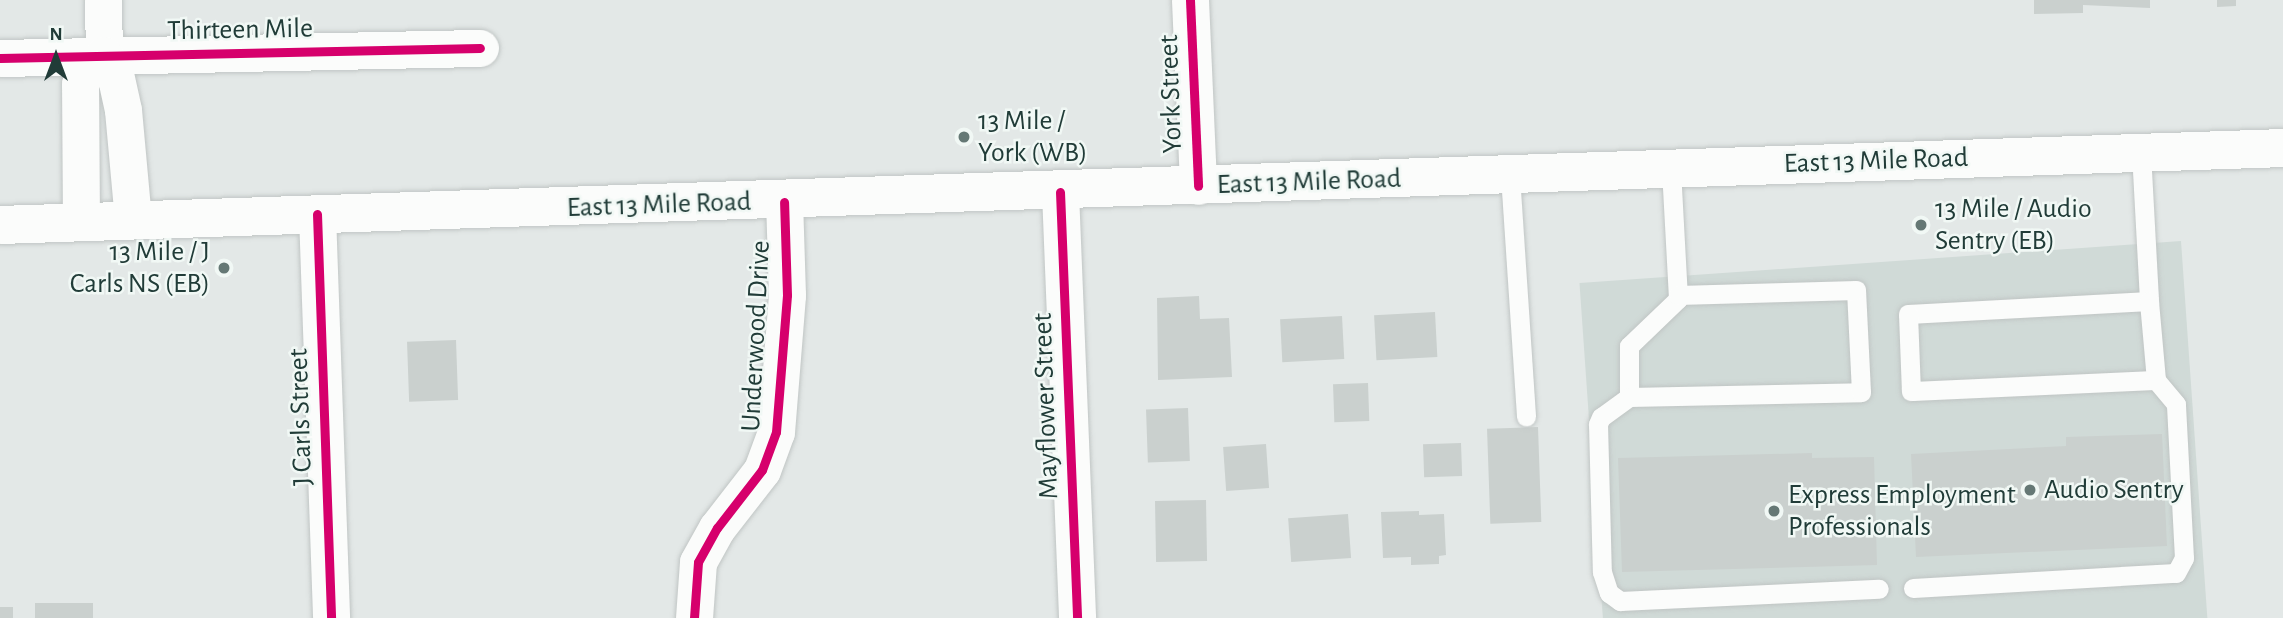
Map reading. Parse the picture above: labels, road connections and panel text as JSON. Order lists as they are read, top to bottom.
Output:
{
  "streets": {
    "main road": ["East 13 Mile Road"],
    "street": [
      "Thirteen Mile",
      "York Street",
      "Underwood Drive",
      "Mayflower Street",
      "J Carls Street"
    ]
  },
  "crossings": [
    ["York Street", "East 13 Mile Road"],
    ["East 13 Mile Road", "Underwood Drive"],
    ["East 13 Mile Road", "Mayflower Street"],
    ["East 13 Mile Road", "J Carls Street"]
  ],
  "places": [
    "13 Mile / York (WB)",
    "13 Mile / Audio Sentry (EB)",
    "13 Mile / J Carls NS (EB)",
    "Audio Sentry",
    "Express Employment Professionals"
  ],
  "north": "top"
}
